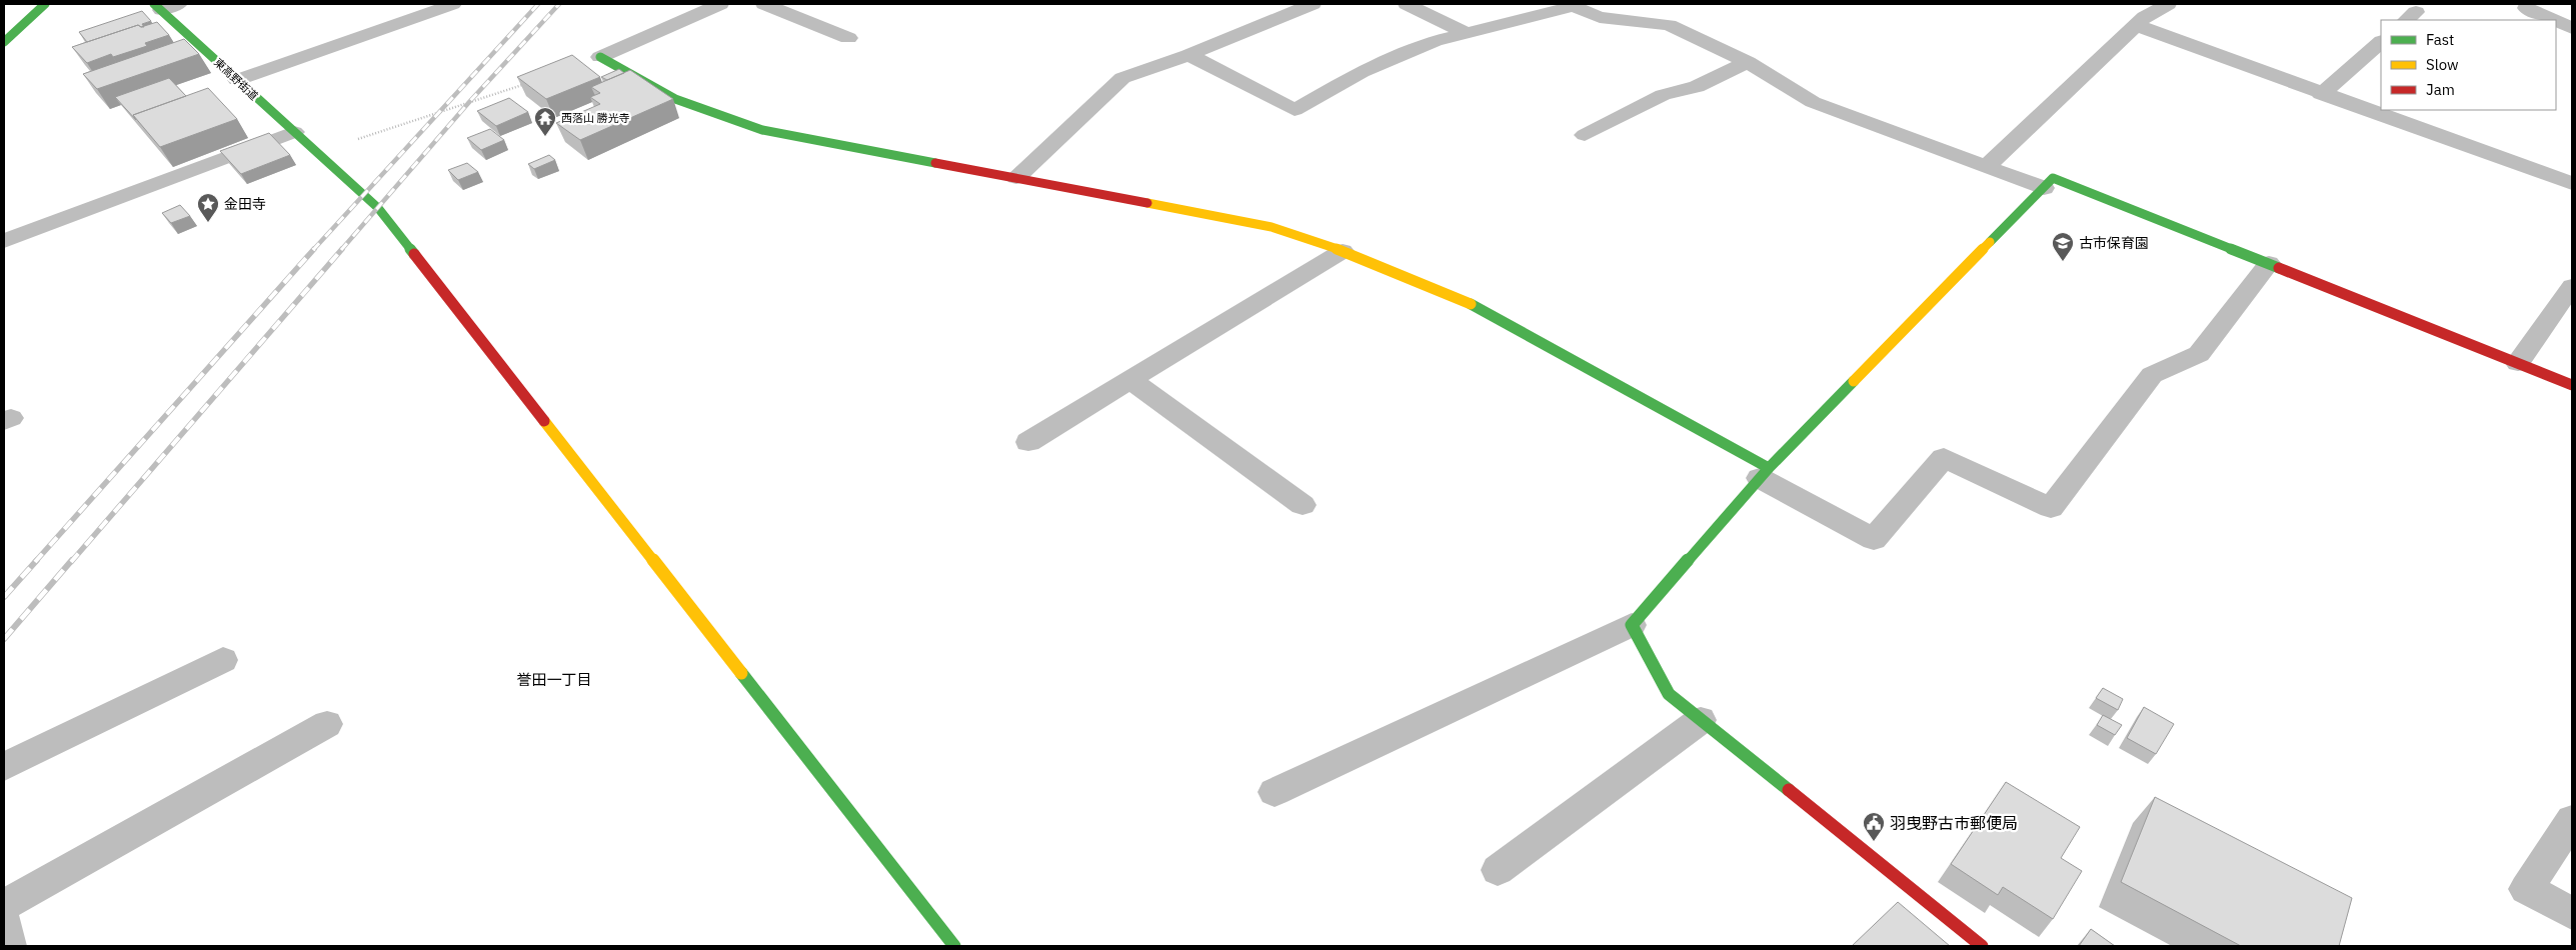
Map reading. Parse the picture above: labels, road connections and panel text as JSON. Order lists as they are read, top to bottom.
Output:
{
  "streets": {
    "main road": ["東高野街道"]
  },
  "districts": ["誉田一丁目"],
  "places": {
    "temple": ["西落山 勝光寺"],
    "place": ["金田寺"],
    "school or university": ["古市保育園"],
    "public building": ["羽曳野古市郵便局"]
  },
  "legend": ["Fast", "Slow", "Jam"]
}
